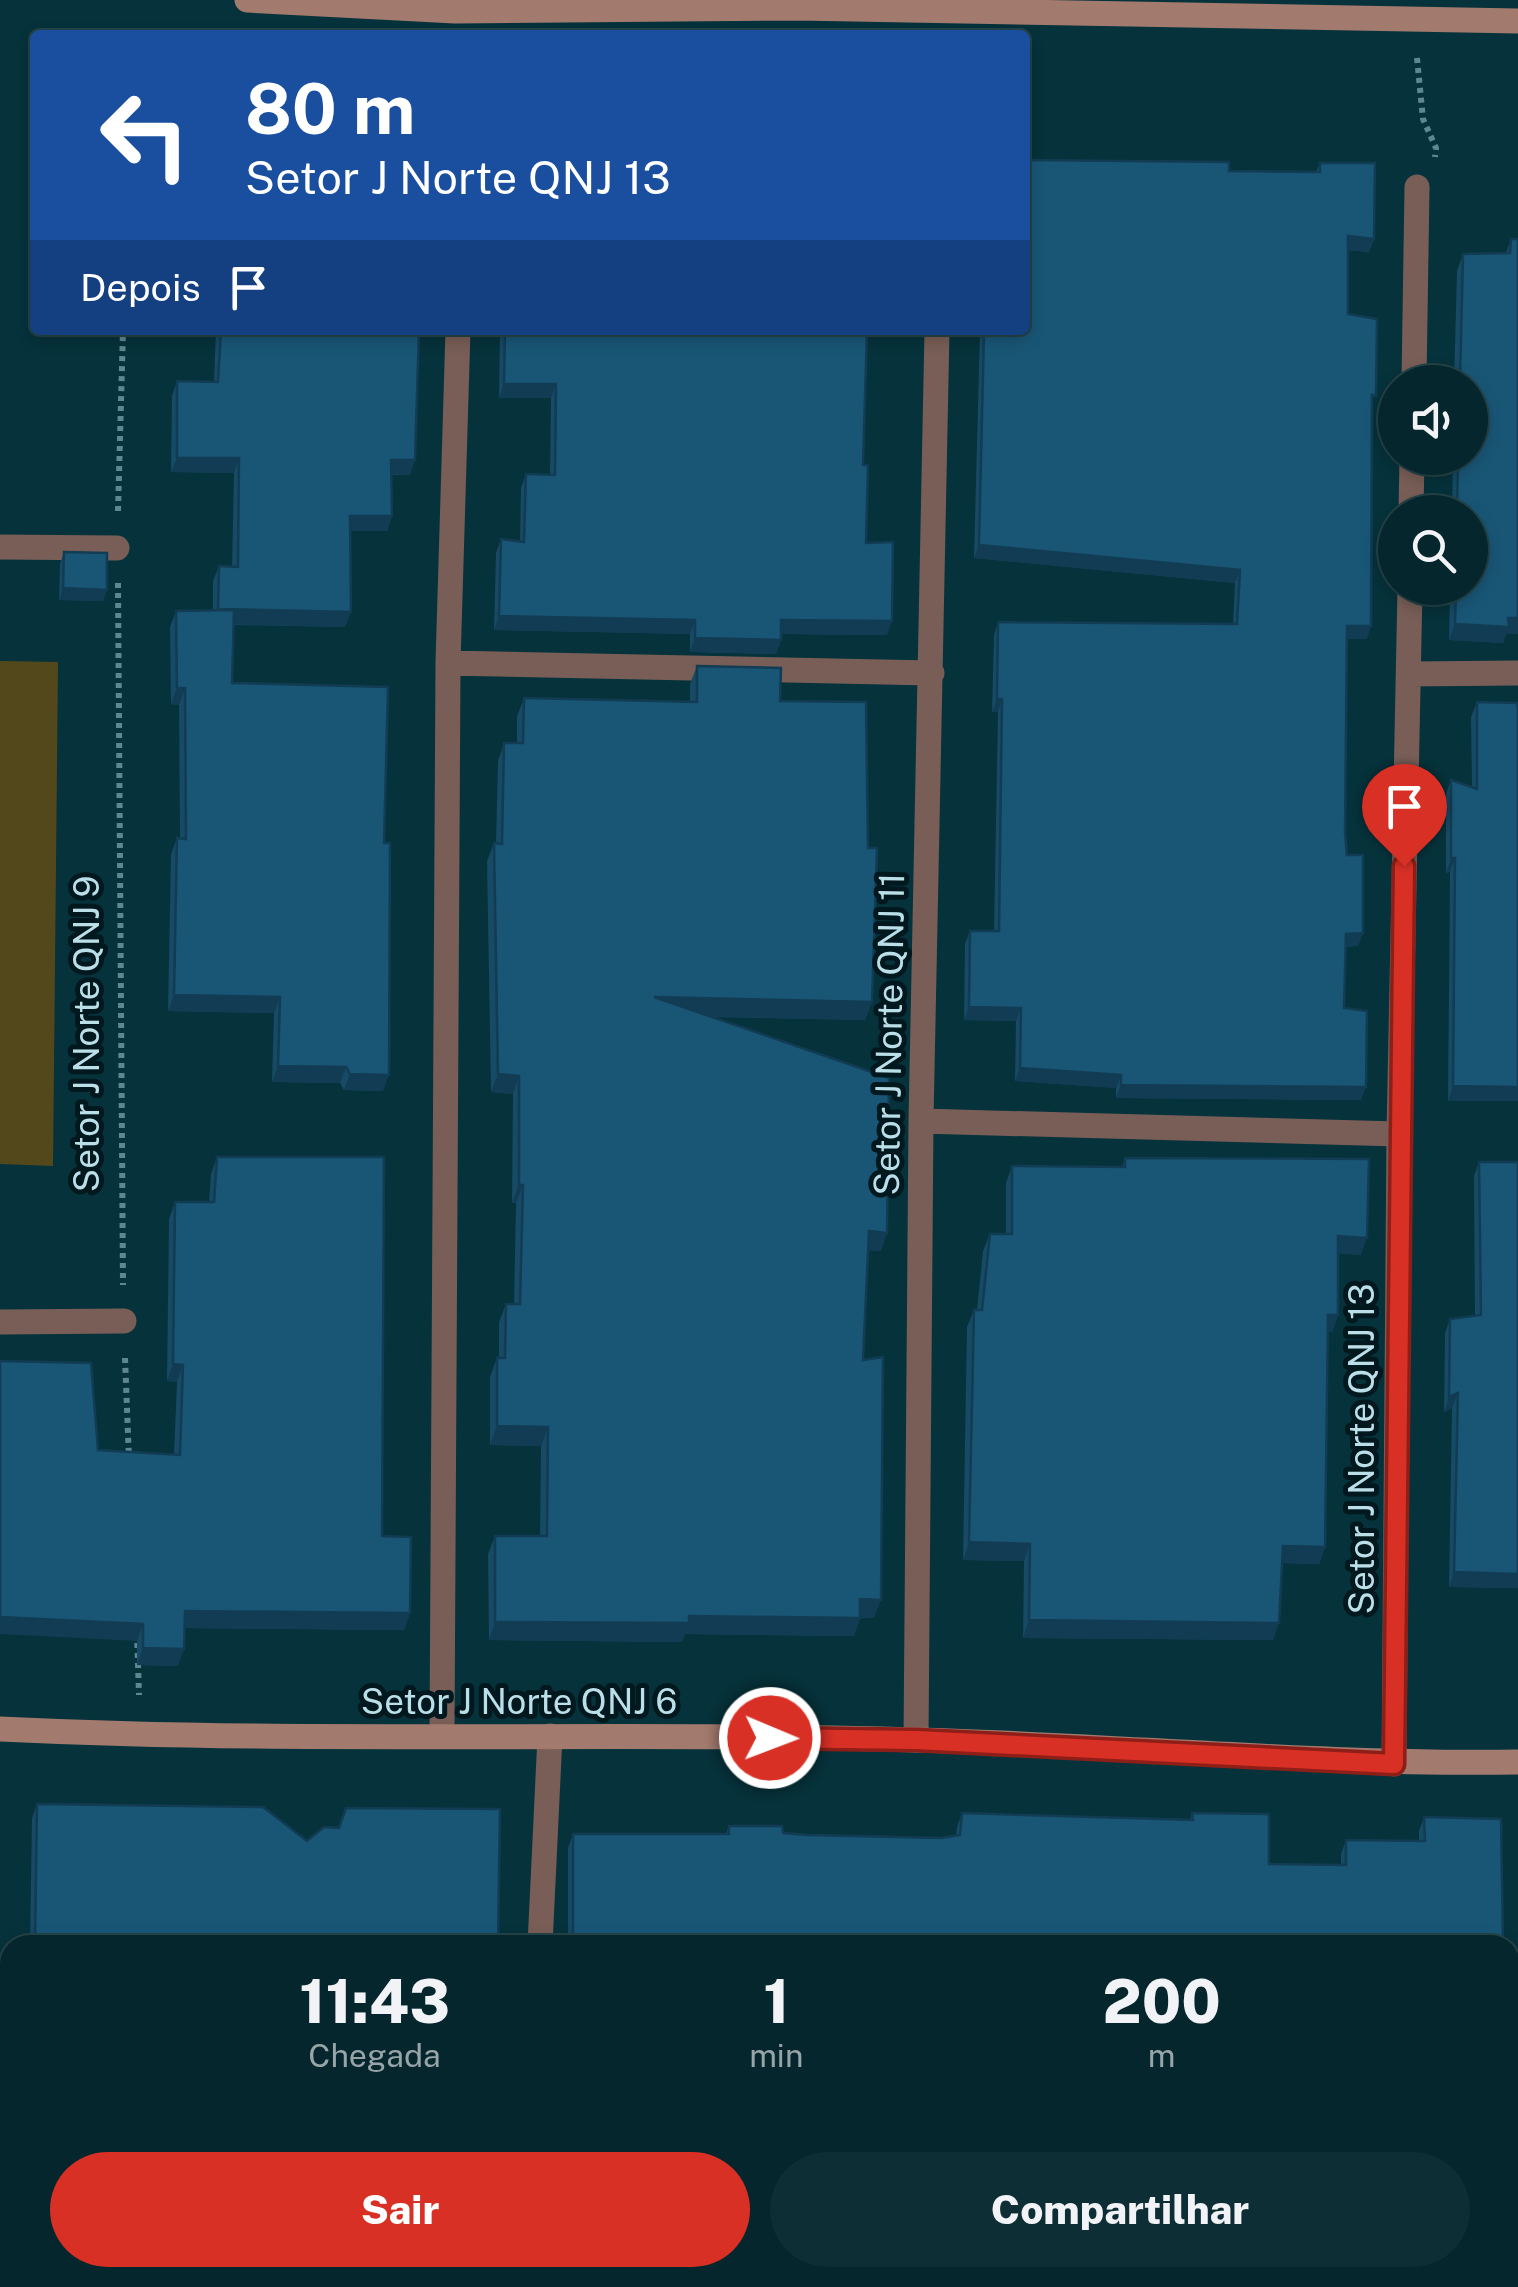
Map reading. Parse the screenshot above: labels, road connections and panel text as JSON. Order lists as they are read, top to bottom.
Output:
{
  "streets": {
    "main road": ["Setor J Norte QNJ 6"],
    "street": ["Setor J Norte QNJ 11", "Setor J Norte QNJ 13"],
    "path": ["Setor J Norte QNJ 9"]
  },
  "crossings": [
    ["Setor J Norte QNJ 11", "Setor J Norte QNJ 6"],
    ["Setor J Norte QNJ 13", "Setor J Norte QNJ 6"]
  ],
  "page": {
    "turn": ["80 m", "Setor J Norte QNJ 13"],
    "then": "Depois",
    "eta": [
      "11:43",
      "Chegada",
      "1",
      "min",
      "200",
      "m"
    ],
    "buttons": ["Sair", "Compartilhar"]
  }
}
